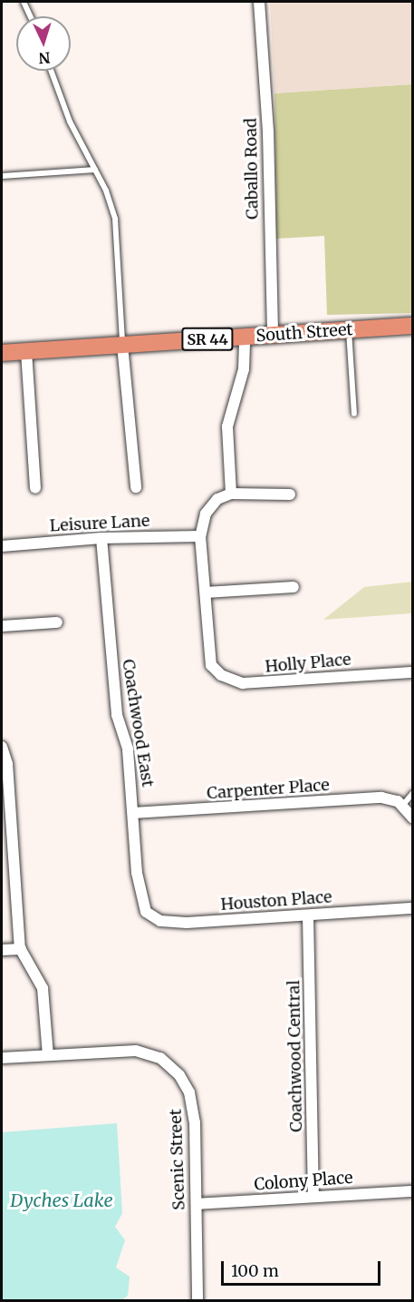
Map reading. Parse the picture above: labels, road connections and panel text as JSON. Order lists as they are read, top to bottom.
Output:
{
  "streets": {
    "main road": ["South Street", "SR 44"],
    "street": [
      "Caballo Road",
      "Leisure Lane",
      "Holly Place",
      "Coachwood East",
      "Carpenter Place",
      "Houston Place",
      "Coachwood Central",
      "Scenic Street",
      "Colony Place"
    ]
  },
  "crossings": [
    ["Caballo Road", "South Street"],
    ["Leisure Lane", "Coachwood East"],
    ["Coachwood East", "Carpenter Place"],
    ["Coachwood East", "Houston Place"],
    ["Houston Place", "Coachwood Central"],
    ["Coachwood Central", "Colony Place"],
    ["Scenic Street", "Colony Place"]
  ],
  "water": ["Dyches Lake"],
  "scale_bar": "100 m",
  "north": "bottom"
}
